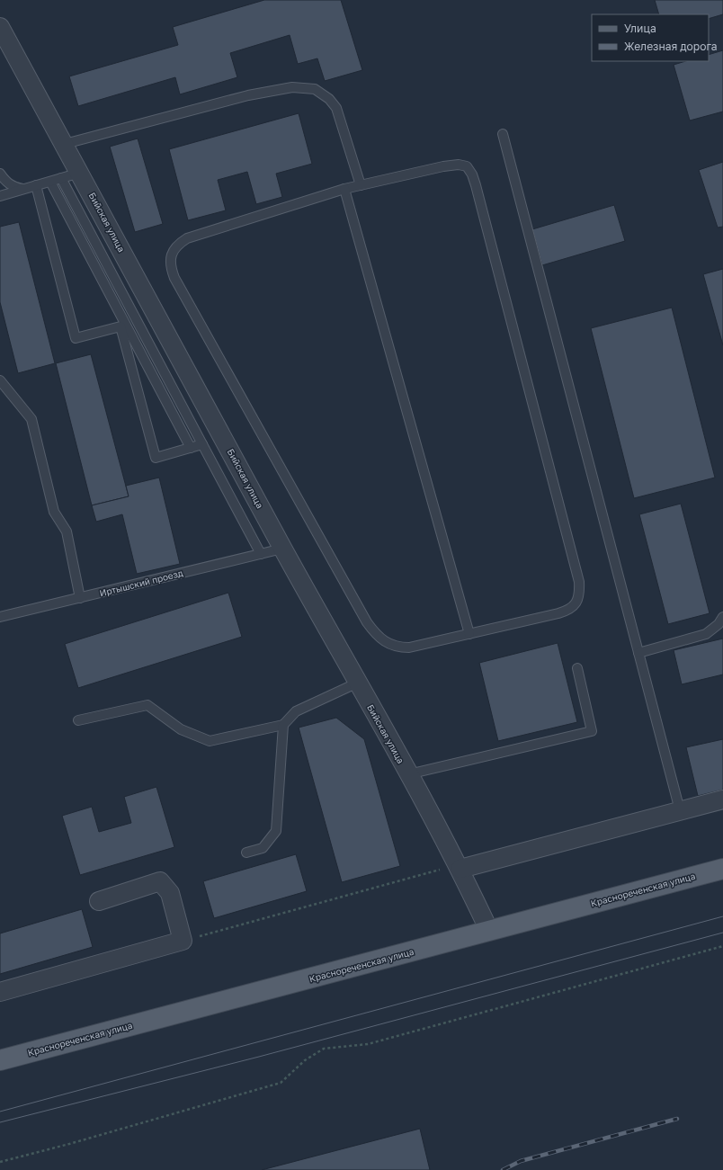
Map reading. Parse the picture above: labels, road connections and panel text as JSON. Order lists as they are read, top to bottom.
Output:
{
  "streets": {
    "main road": ["Краснореченская улица"],
    "street": ["Бийская улица"],
    "lane": ["Иртышский проезд"]
  },
  "crossings": [
    ["Бийская улица", "Иртышский проезд"],
    ["Бийская улица", "Краснореченская улица"]
  ],
  "legend": ["Улица", "Железная дорога"]
}
